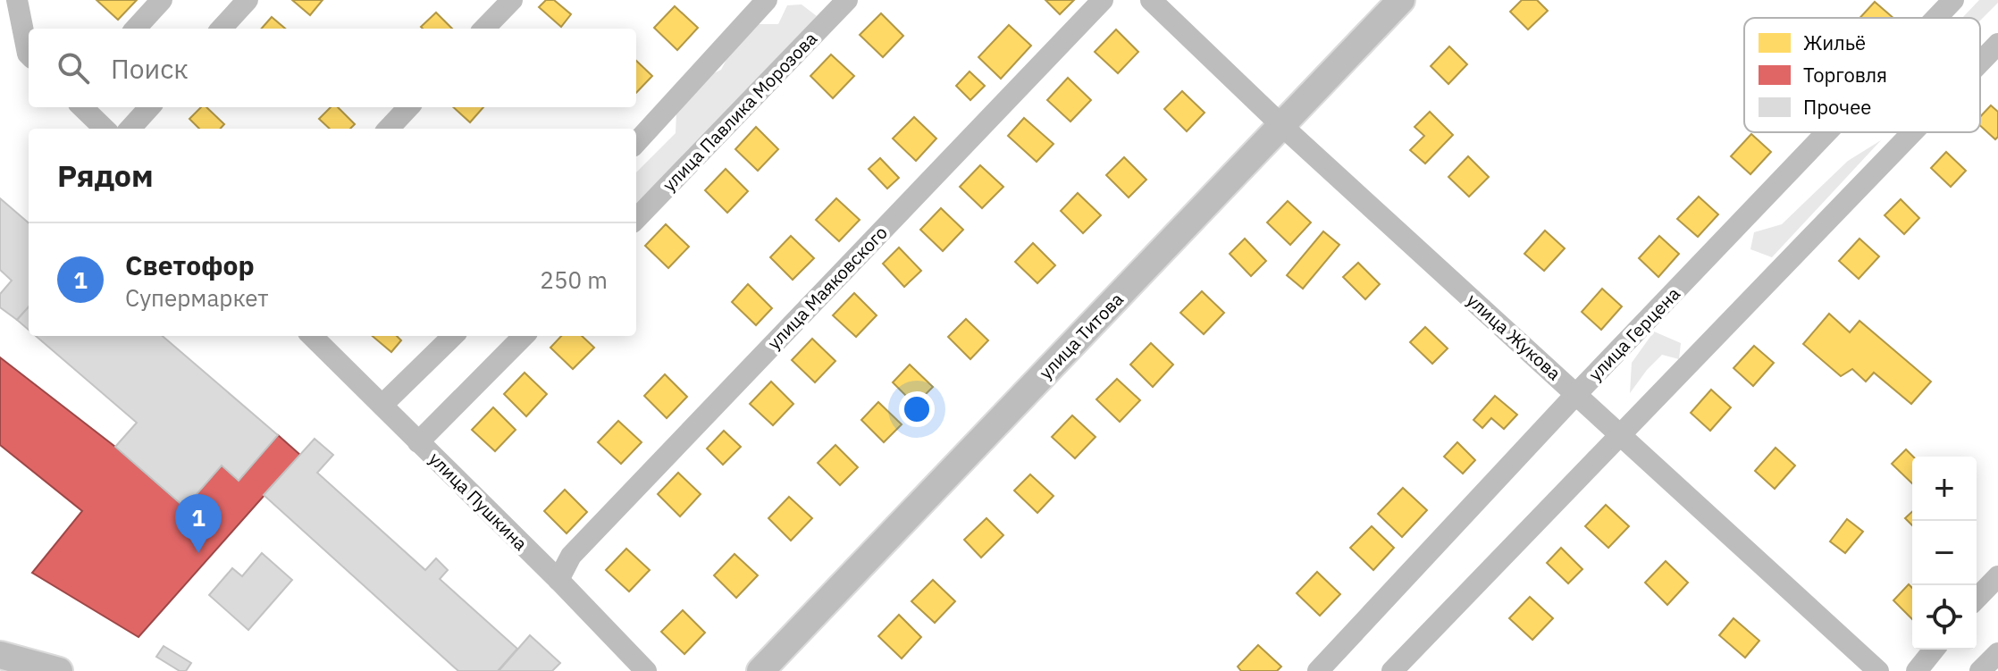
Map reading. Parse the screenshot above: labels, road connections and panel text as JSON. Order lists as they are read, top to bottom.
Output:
{
  "streets": {
    "main road": ["улица Титова"],
    "street": [
      "улица Павлика Морозова",
      "улица Маяковского",
      "улица Герцена",
      "улица Жукова",
      "улица Пушкина"
    ]
  },
  "crossings": [
    ["улица Маяковского", "улица Пушкина"],
    ["улица Герцена", "улица Жукова"],
    ["улица Титова", "улица Жукова"]
  ],
  "legend": ["Жильё", "Торговля", "Прочее"],
  "page": {
    "search": "Поиск",
    "heading": "Рядом",
    "list": [
      {
        "mark": "1",
        "name": "Светофор",
        "note": "Супермаркет",
        "value": "250 m"
      }
    ],
    "map_buttons": ["+", "−"],
    "pins": "1"
  }
}
